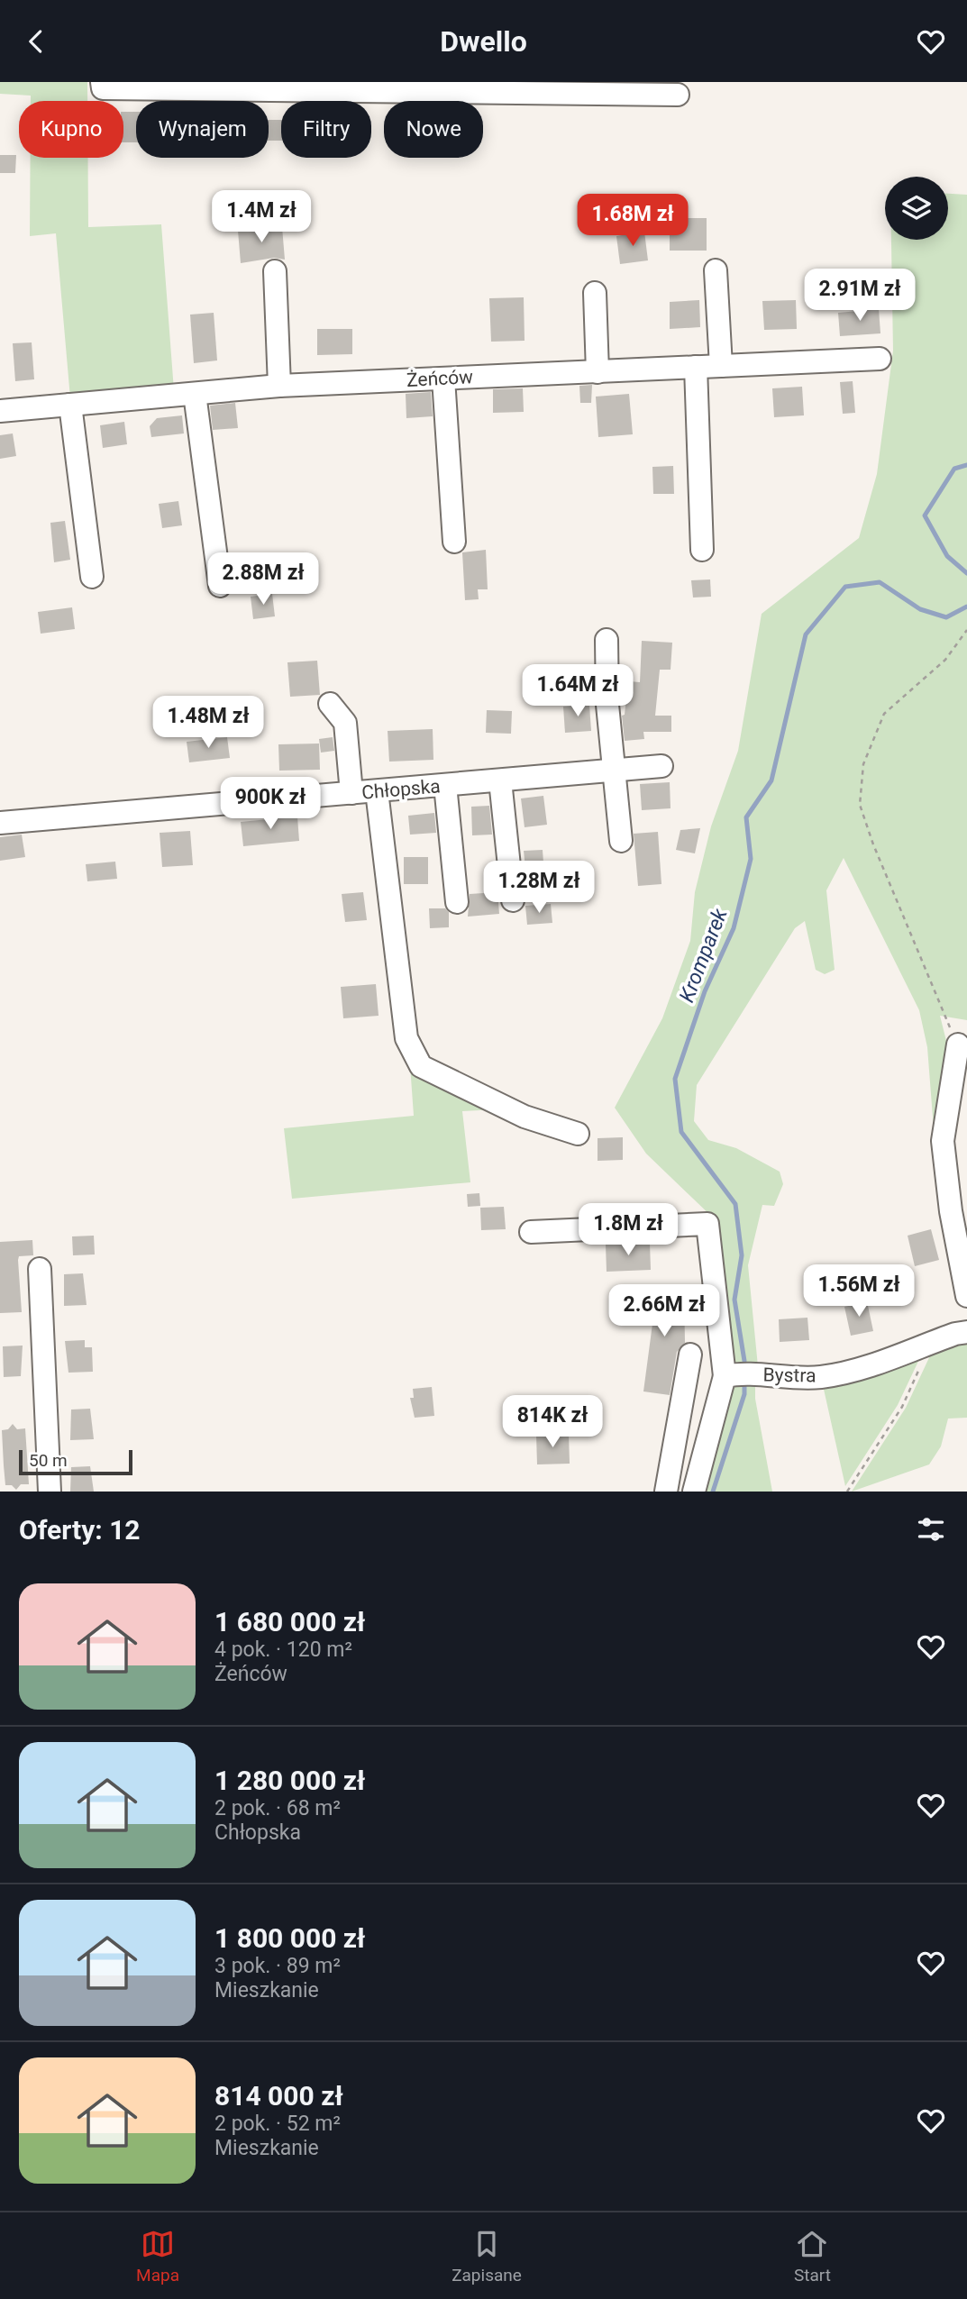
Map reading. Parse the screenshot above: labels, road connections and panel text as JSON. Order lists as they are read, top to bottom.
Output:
{
  "streets": {
    "street": ["Żeńców", "Chłopska", "Bystra"]
  },
  "water": ["Kromparek"],
  "scale_bar": "50 m",
  "page": {
    "header": "Dwello",
    "chip": [
      "Kupno",
      "Wynajem",
      "Filtry",
      "Nowe"
    ],
    "price": [
      "1.4M zł",
      "1.68M zł",
      "2.91M zł",
      "2.88M zł",
      "1.64M zł",
      "1.48M zł",
      "900K zł",
      "1.28M zł",
      "1.8M zł",
      "1.56M zł",
      "2.66M zł",
      "814K zł"
    ],
    "scale": "50 m",
    "heading": "Oferty: 12",
    "list": [
      {
        "name": "1 680 000 zł",
        "note": "4 pok. · 120 m² · Żeńców"
      },
      {
        "name": "1 280 000 zł",
        "note": "2 pok. · 68 m² · Chłopska"
      },
      {
        "name": "1 800 000 zł",
        "note": "3 pok. · 89 m² · Mieszkanie"
      },
      {
        "name": "814 000 zł",
        "note": "2 pok. · 52 m² · Mieszkanie"
      }
    ],
    "tabs": ["Mapa", "Zapisane", "Start"]
  }
}
